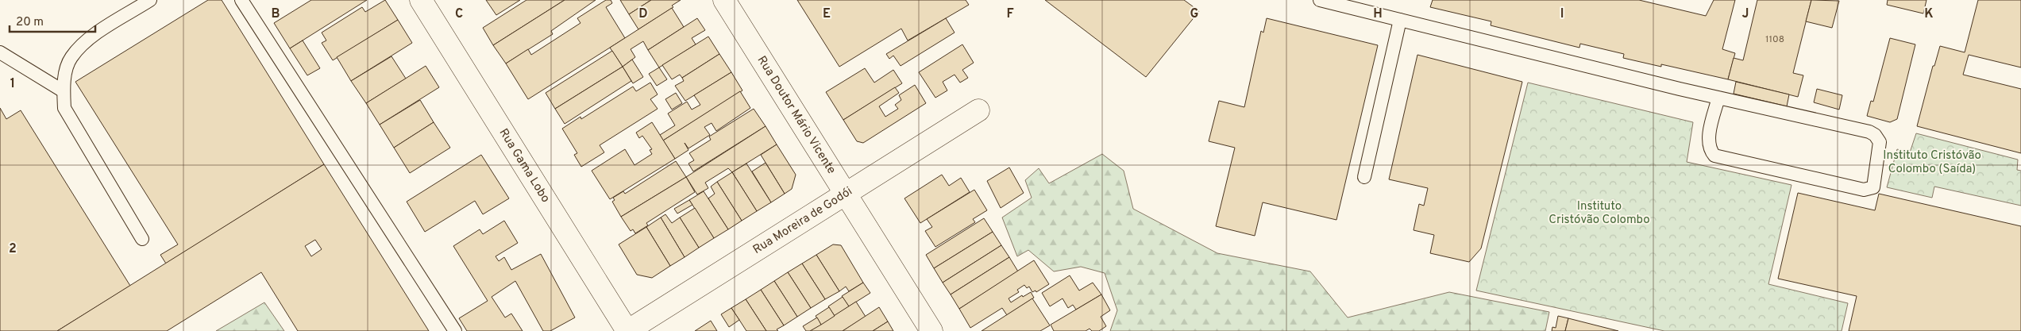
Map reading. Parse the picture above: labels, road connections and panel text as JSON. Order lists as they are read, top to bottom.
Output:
{
  "streets": {
    "street": ["Rua Doutor Mário Vicente", "Rua Gama Lobo", "Rua Moreira de Godói"]
  },
  "crossings": [
    ["Rua Doutor Mário Vicente", "Rua Moreira de Godói"],
    ["Rua Gama Lobo", "Rua Moreira de Godói"]
  ],
  "parks": ["Instituto Cristóvão Colombo (Saída)", "Instituto Cristóvão Colombo"],
  "house_numbers": ["1108"],
  "scale_bar": "20 m",
  "grid": {
    "columns": [
      "B",
      "C",
      "D",
      "E",
      "F",
      "G",
      "H",
      "I",
      "J",
      "K"
    ],
    "rows": ["1", "2"]
  }
}
